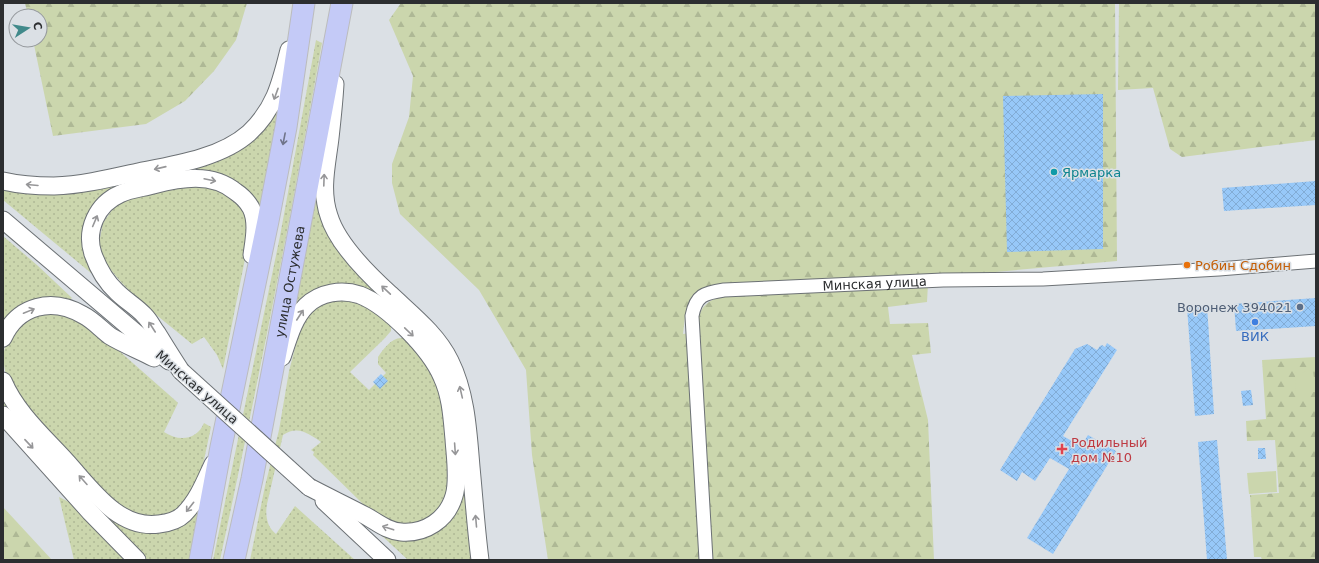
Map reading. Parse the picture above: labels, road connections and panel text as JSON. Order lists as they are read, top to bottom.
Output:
{
  "streets": {
    "main road": ["улица Остужева"],
    "street": ["Минская улица"]
  },
  "places": {
    "other": [
      "Ярмарка",
      "Робин Сдобин",
      "Воронеж 394021",
      "ВИК"
    ],
    "health": ["Родильный дом №10"]
  },
  "north": "right"
}
